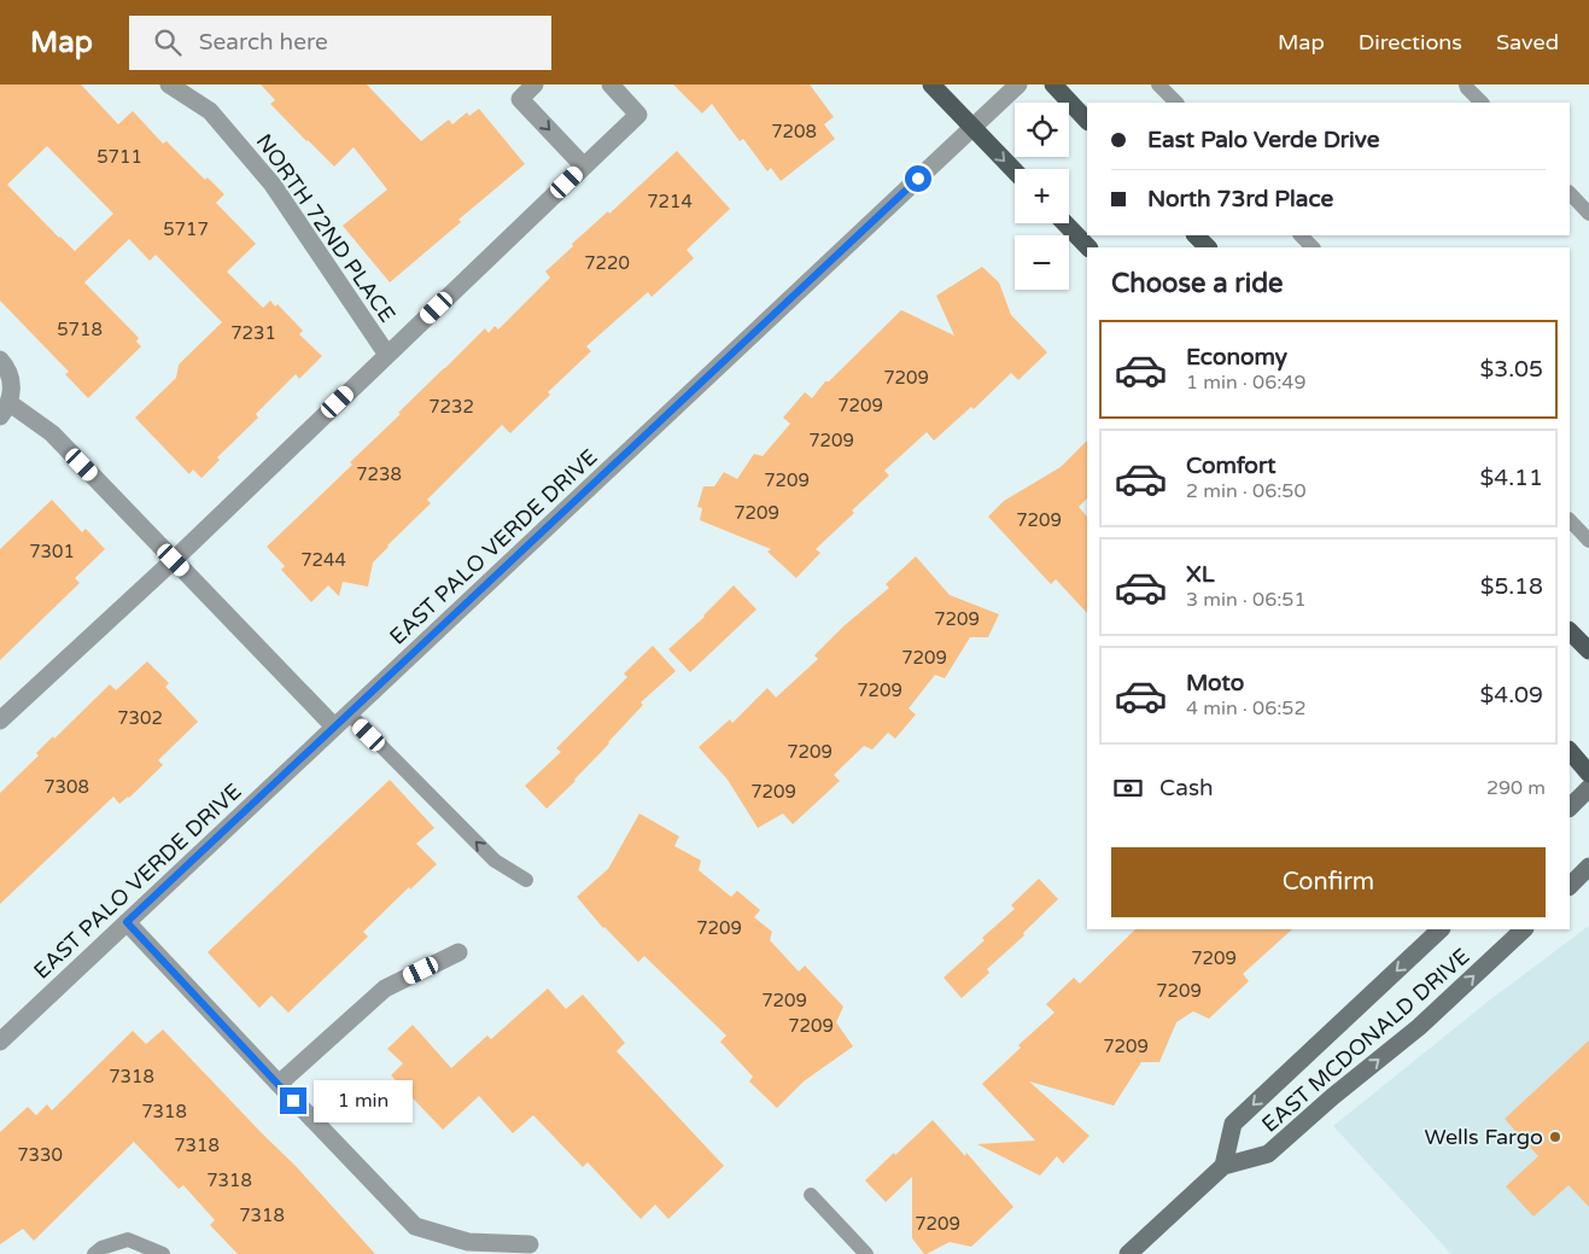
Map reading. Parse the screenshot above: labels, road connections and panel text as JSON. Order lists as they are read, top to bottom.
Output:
{
  "streets": {
    "main road": ["EAST MCDONALD DRIVE"],
    "street": ["NORTH 72ND PLACE", "EAST PALO VERDE DRIVE"]
  },
  "places": ["Wells Fargo"],
  "house_numbers": [
    "7208",
    "5711",
    "7214",
    "5717",
    "7220",
    "5718",
    "7231",
    "7209",
    "7209",
    "7232",
    "7209",
    "7238",
    "7209",
    "7209",
    "7209",
    "7301",
    "7244",
    "7209",
    "7209",
    "7209",
    "7302",
    "7209",
    "7308",
    "7209",
    "7209",
    "7209",
    "7209",
    "7209",
    "7209",
    "7209",
    "7318",
    "7318",
    "7318",
    "7330",
    "7318",
    "7318",
    "7209"
  ],
  "page": {
    "header": "Map",
    "search": "Search here",
    "nav": ["Map", "Directions", "Saved"],
    "map_buttons": ["+", "−"],
    "banner": ["East Palo Verde Drive", "North 73rd Place"],
    "heading": "Choose a ride",
    "list": [
      {
        "name": "Economy",
        "note": "1 min · 06:49",
        "value": "$3.05"
      },
      {
        "name": "Comfort",
        "note": "2 min · 06:50",
        "value": "$4.11"
      },
      {
        "name": "XL",
        "note": "3 min · 06:51",
        "value": "$5.18"
      },
      {
        "name": "Moto",
        "note": "4 min · 06:52",
        "value": "$4.09"
      }
    ],
    "pay": ["Cash", "290 m"],
    "buttons": "Confirm",
    "bubble": "1 min"
  }
}
